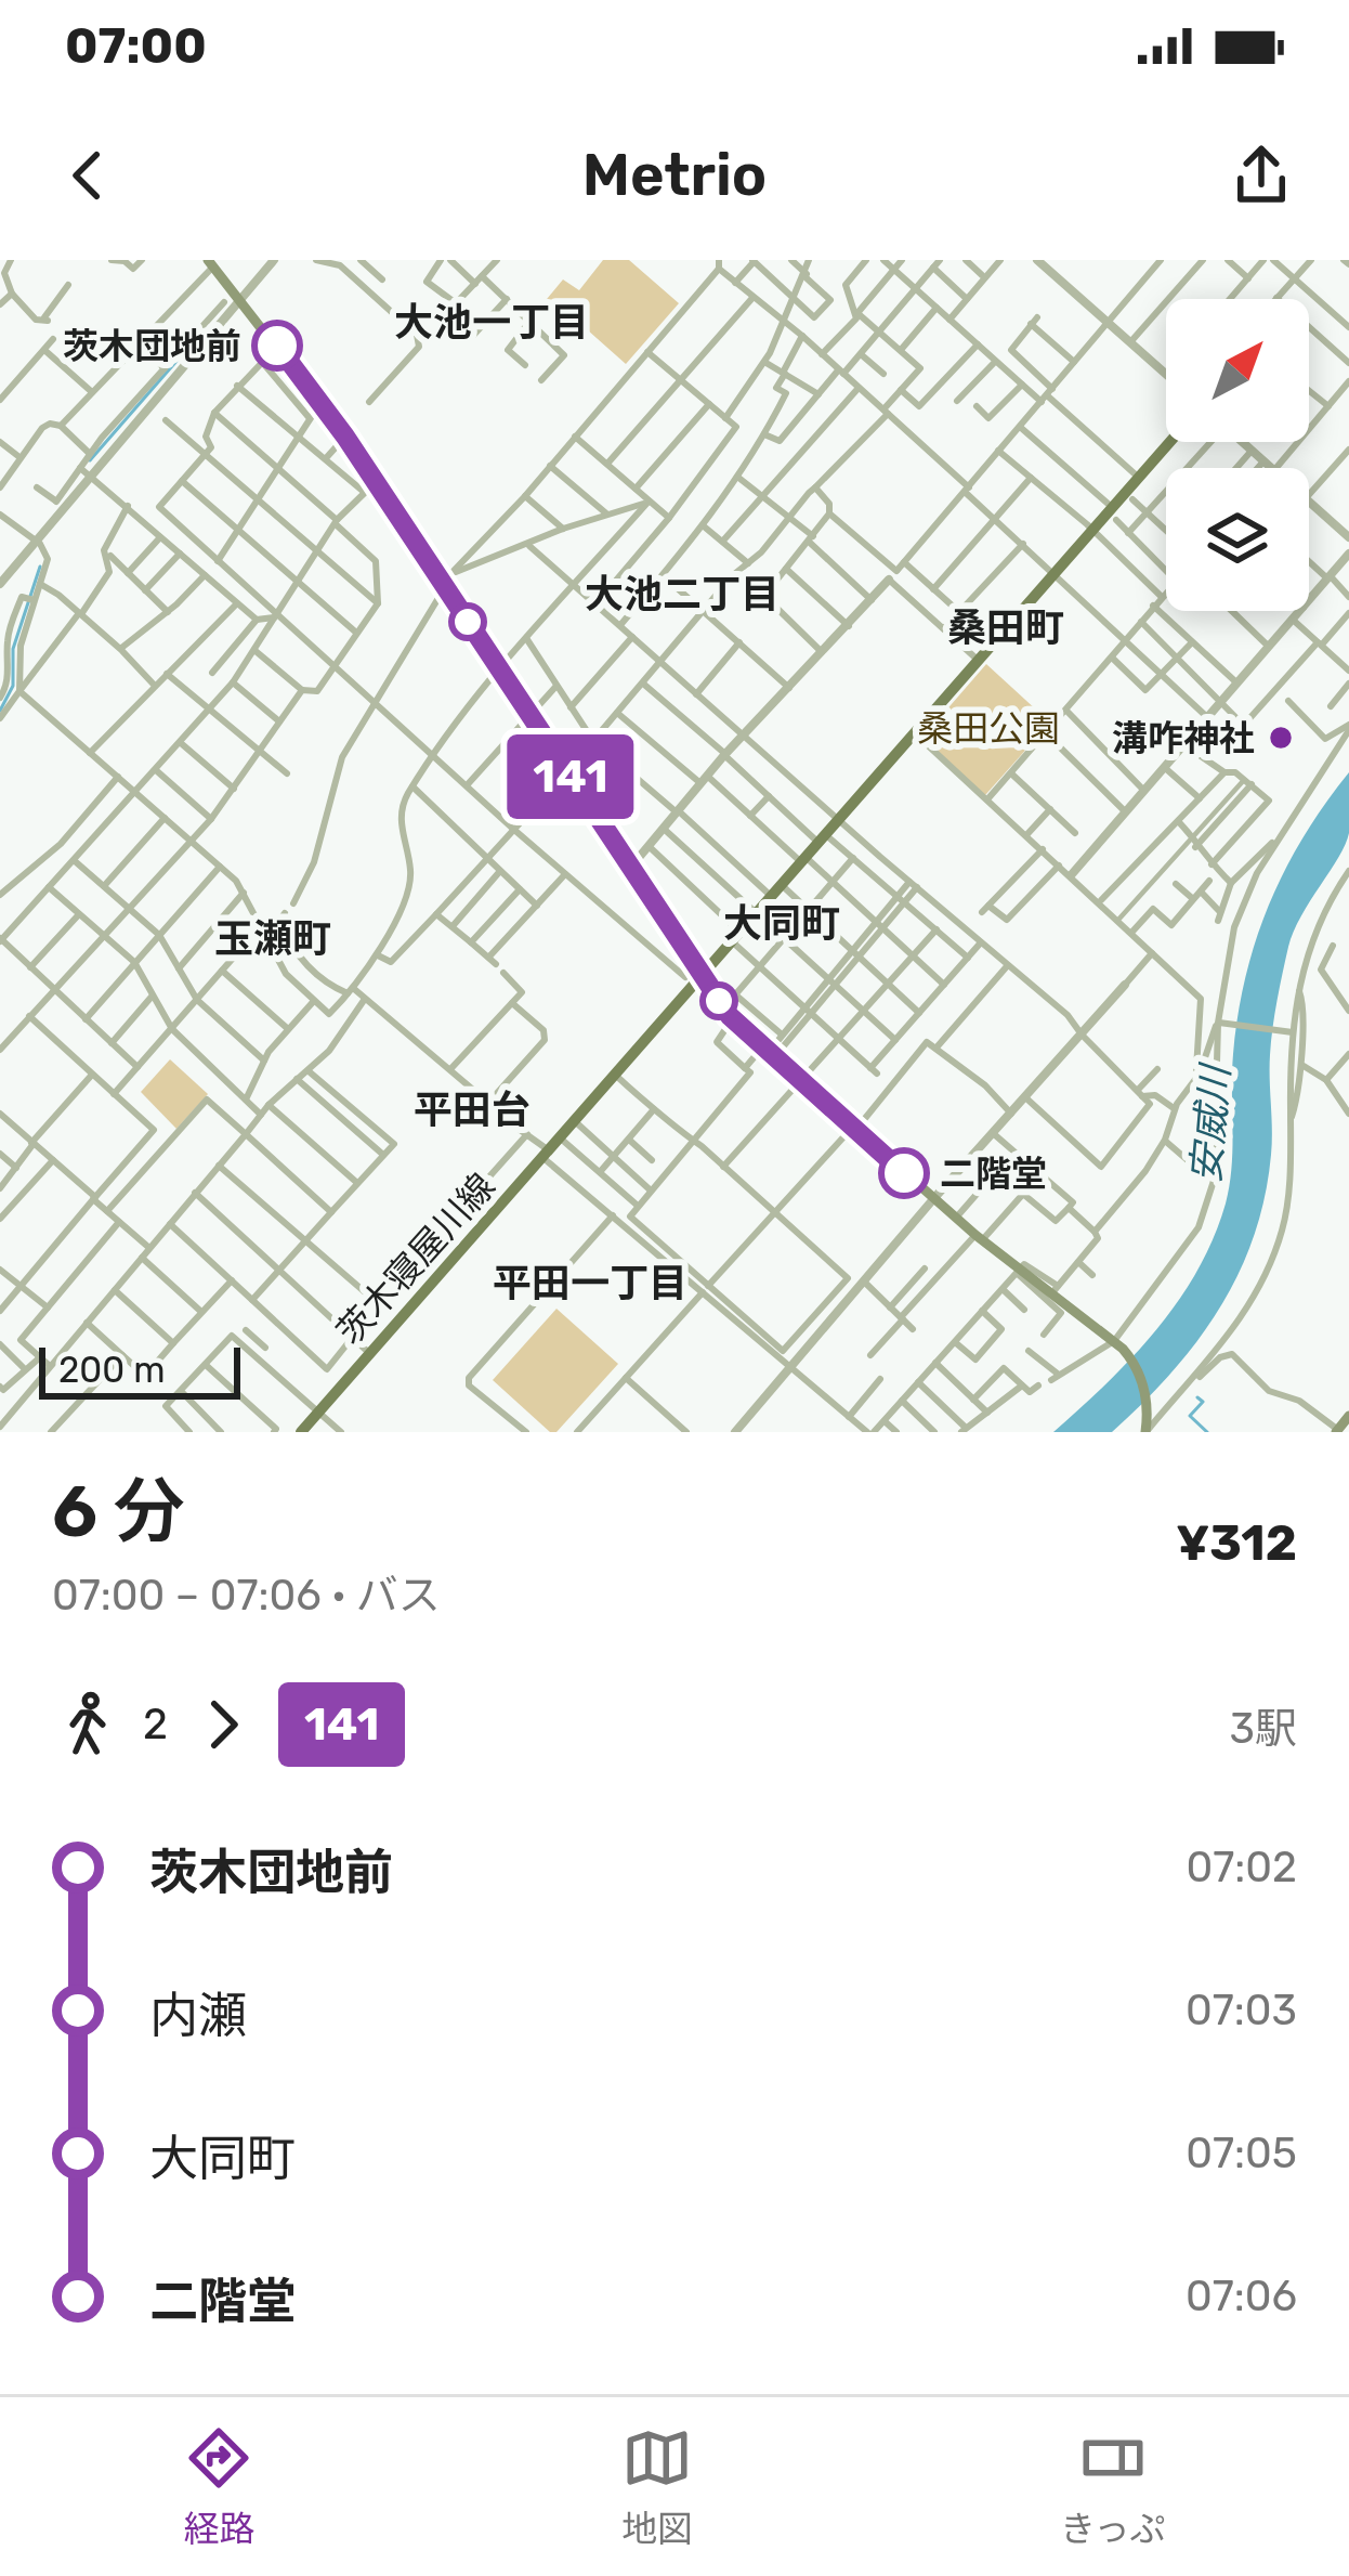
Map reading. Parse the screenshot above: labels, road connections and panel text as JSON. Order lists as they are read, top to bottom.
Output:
{
  "streets": {
    "main road": ["茨木寝屋川線"]
  },
  "districts": [
    "大池一丁目",
    "大池二丁目",
    "桑田町",
    "大同町",
    "玉瀬町",
    "平田台",
    "平田一丁目"
  ],
  "water": ["安威川"],
  "parks": ["桑田公園"],
  "places": ["茨木団地前", "溝咋神社", "二階堂"],
  "lines": ["bus line 141"],
  "scale_bar": "200 m",
  "north": "top right",
  "page": {
    "status": "07:00",
    "header": "Metrio",
    "on_map": "141",
    "scale": "200 m",
    "heading": ["6 分", "07:00 – 07:06 · バス", "¥312"],
    "legs": ["2", "141", "3駅"],
    "list": [
      {
        "name": "茨木団地前",
        "value": "07:02"
      },
      {
        "name": "内瀬",
        "value": "07:03"
      },
      {
        "name": "大同町",
        "value": "07:05"
      },
      {
        "name": "二階堂",
        "value": "07:06"
      }
    ],
    "tabs": ["経路", "地図", "きっぷ"]
  }
}
